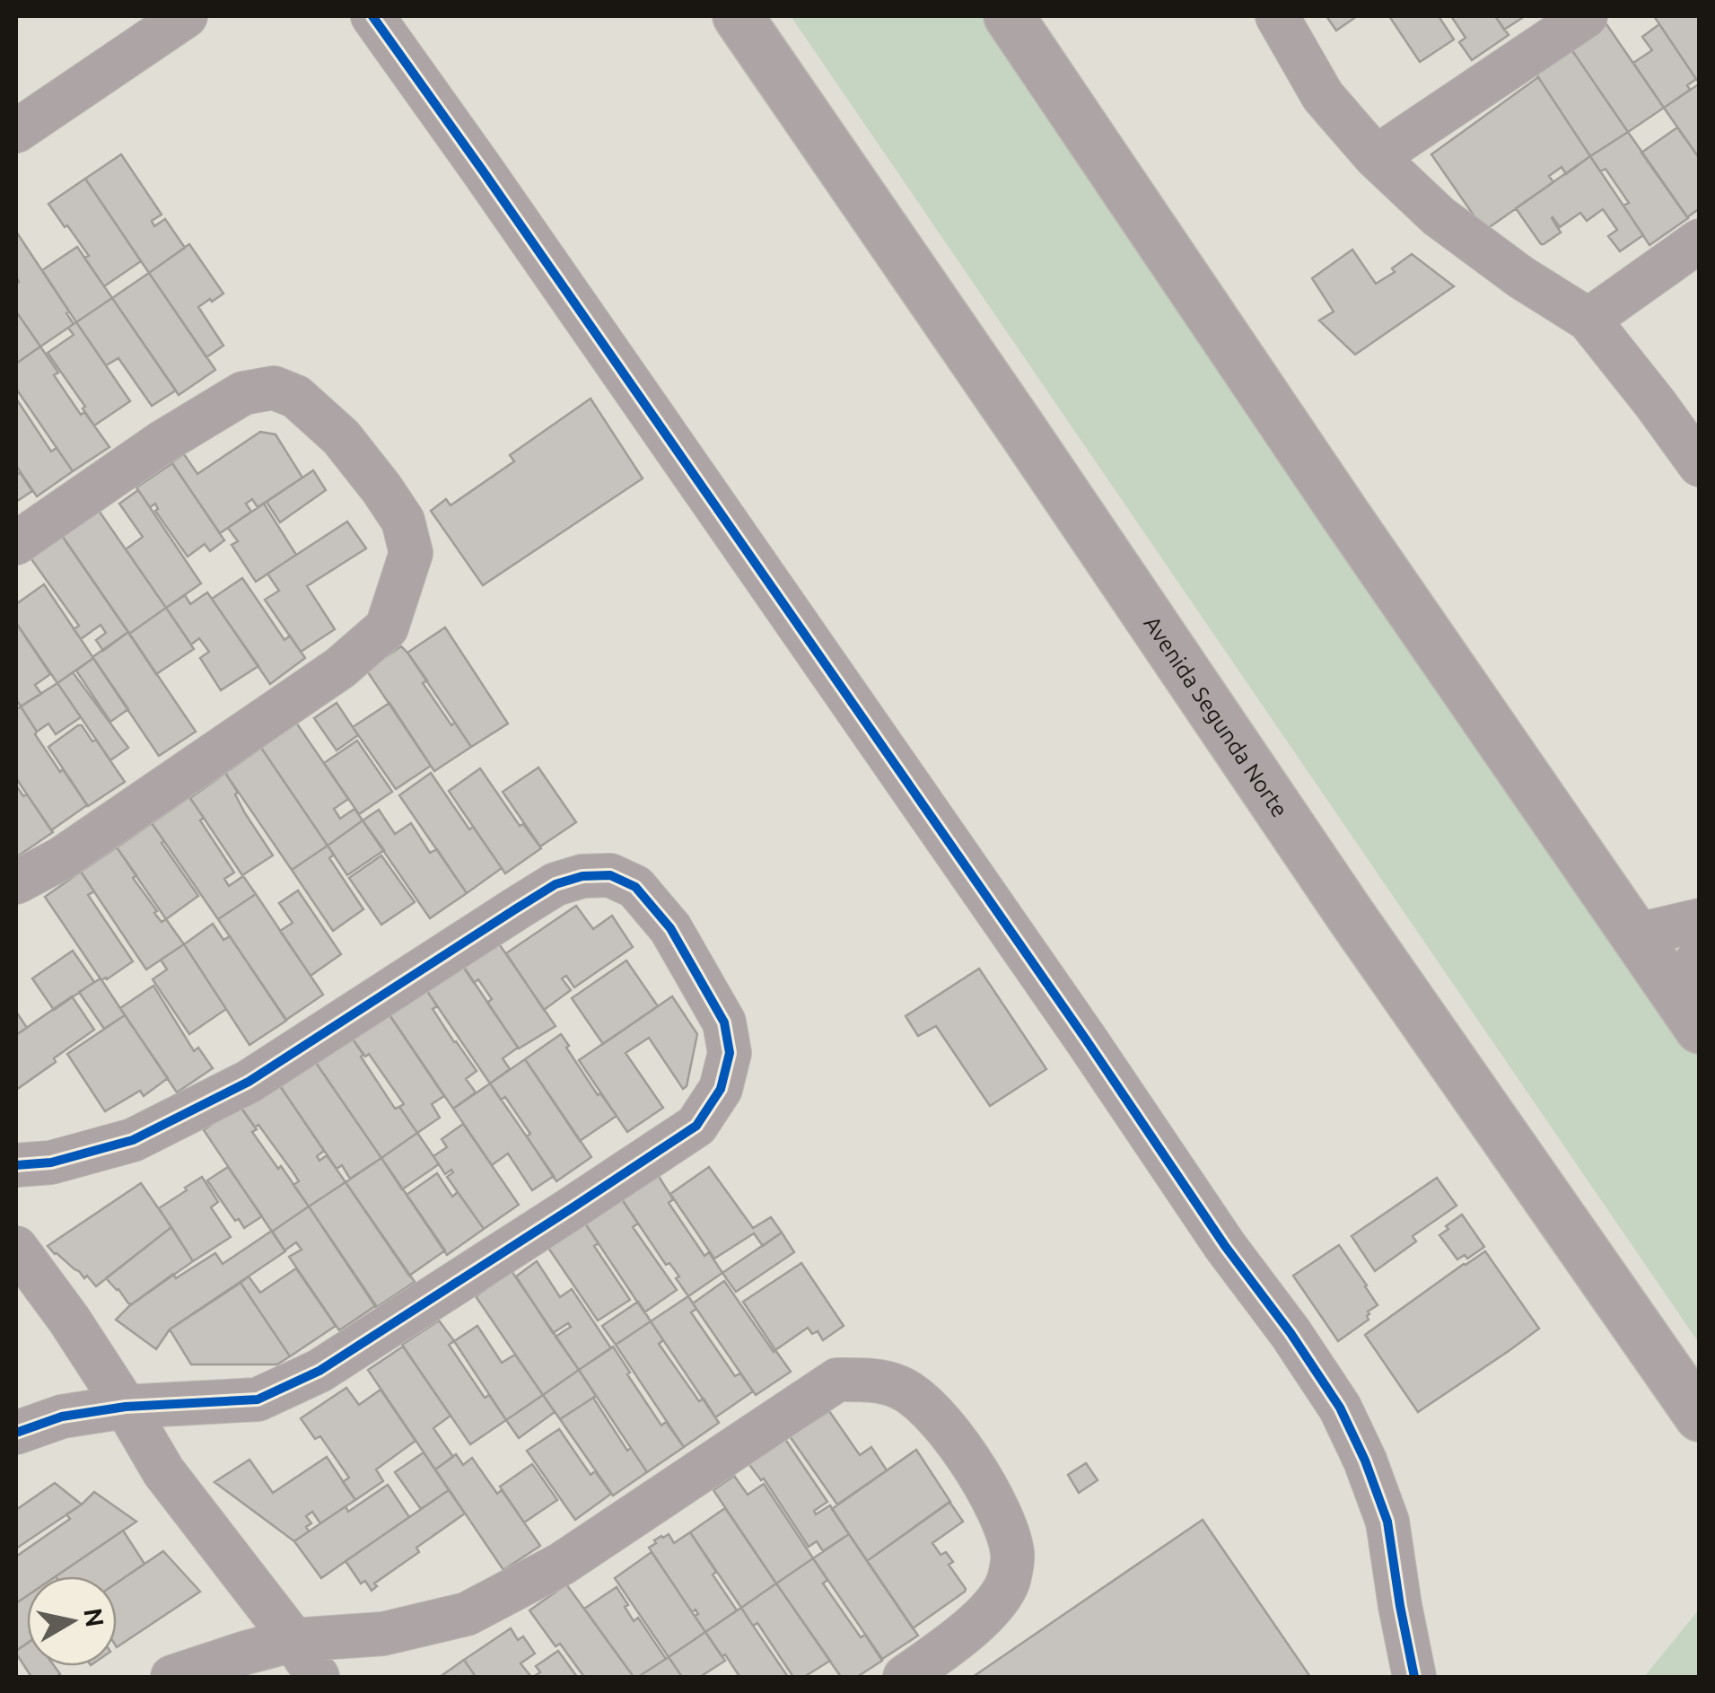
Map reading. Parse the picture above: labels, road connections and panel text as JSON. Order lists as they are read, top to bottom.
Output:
{
  "streets": {
    "street": ["Avenida Segunda Norte"]
  },
  "north": "right"
}
